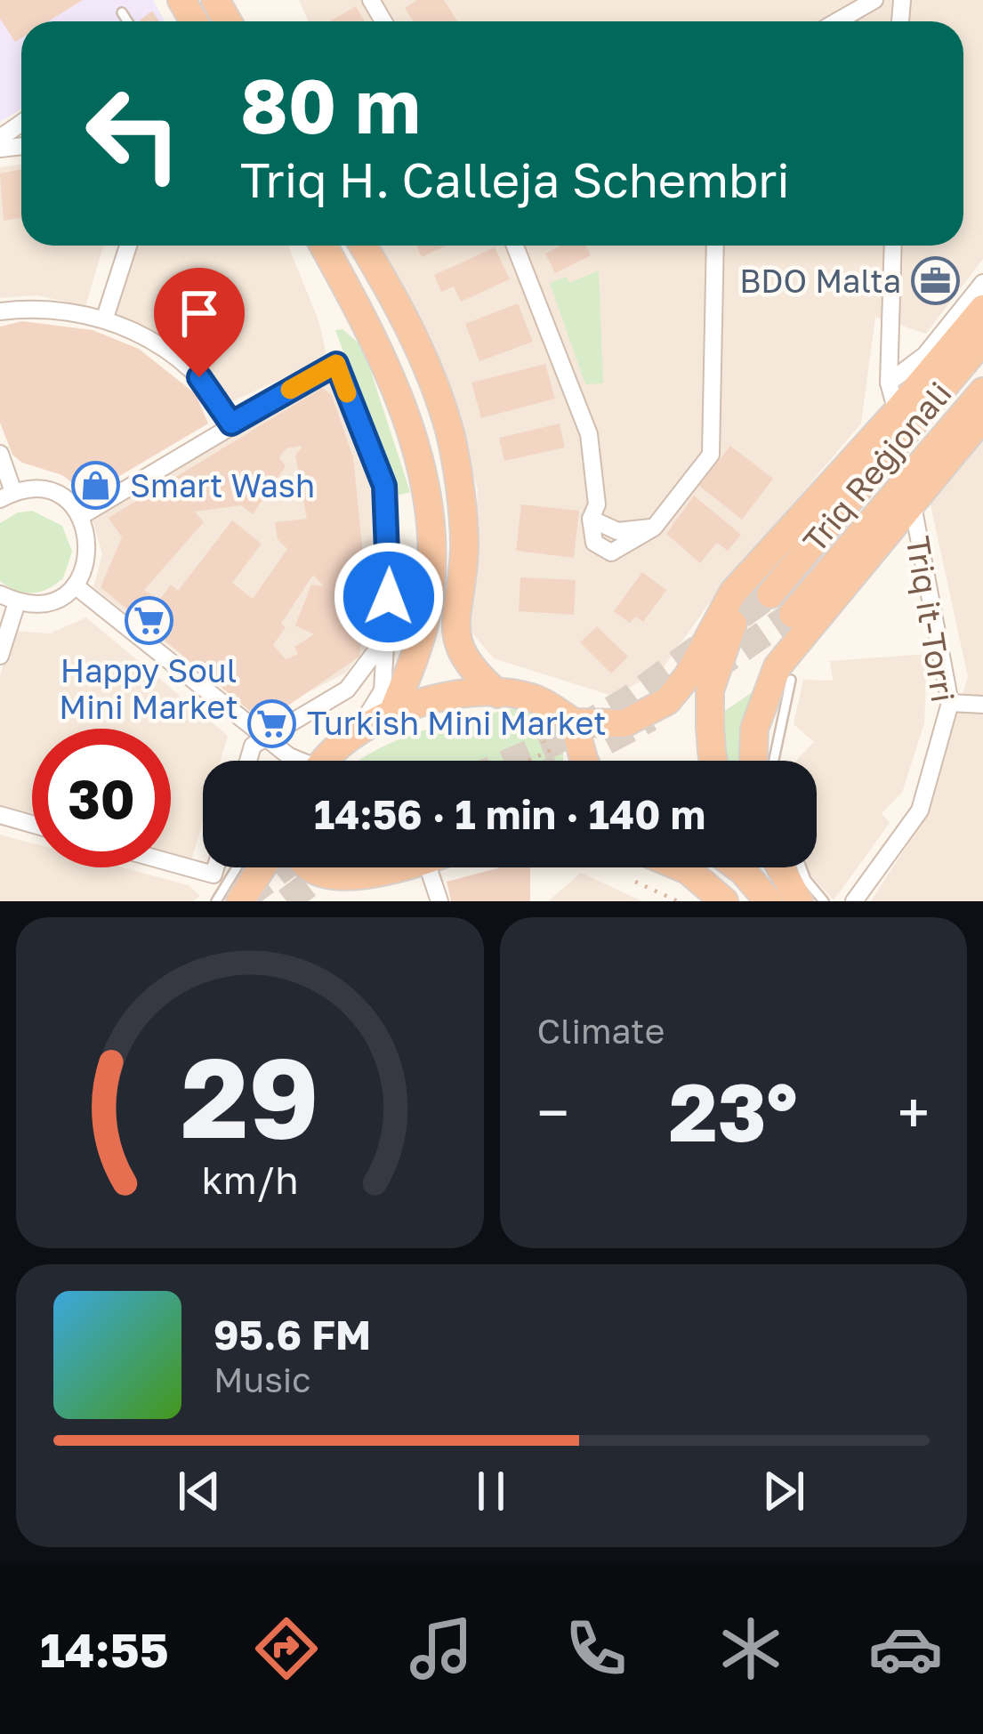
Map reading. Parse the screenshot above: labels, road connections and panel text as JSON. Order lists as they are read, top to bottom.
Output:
{
  "streets": {
    "highway": ["Triq Reġjonali"],
    "street": ["Triq it-Torri"]
  },
  "places": {
    "office": ["BDO Malta"],
    "shop": ["Smart Wash"],
    "supermarket": ["Happy Soul Mini Market", "Turkish Mini Market"]
  },
  "page": {
    "turn": ["80 m", "Triq H. Calleja Schembri"],
    "limit": "30",
    "trip": "14:56 · 1 min · 140 m",
    "tile": "Climate",
    "heat": ["−", "23°", "+"],
    "song": ["95.6 FM", "Music"],
    "tabs": "14:55",
    "gauge": ["29", "km/h"]
  }
}
